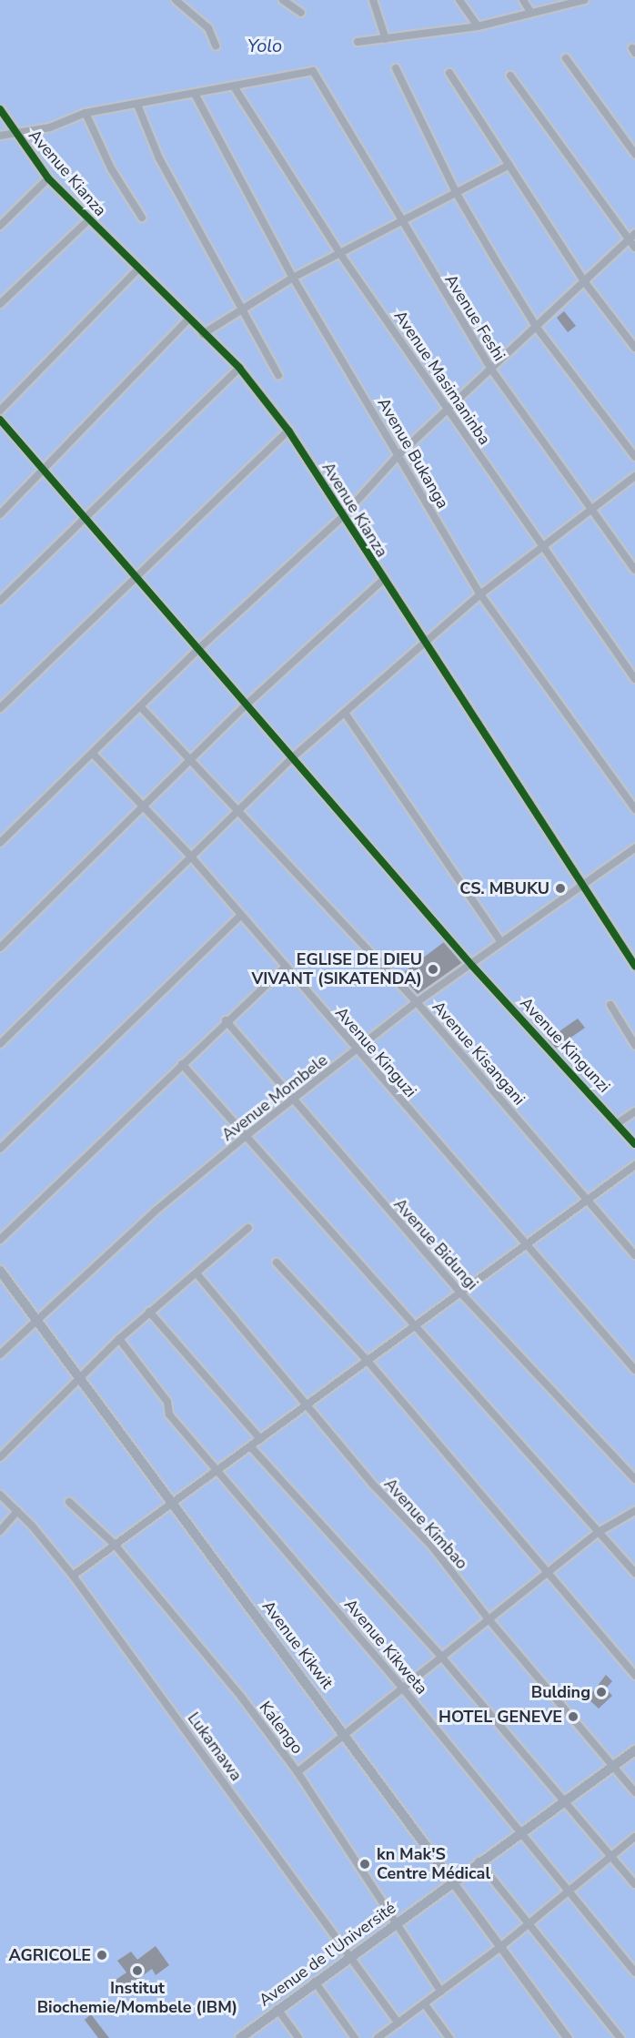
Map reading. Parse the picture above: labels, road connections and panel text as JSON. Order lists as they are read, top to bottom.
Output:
{
  "streets": {
    "main road": ["Avenue Kikwit", "Avenue de l’Université"],
    "street": [
      "Avenue Kianza",
      "Avenue Feshi",
      "Avenue Masimaninba",
      "Avenue Bukanga",
      "Avenue Kingunzi",
      "Avenue Kinguzi",
      "Avenue Kisangani",
      "Avenue Mombele",
      "Avenue Bidungi",
      "Avenue Kimbao",
      "Avenue Kikweta",
      "Kalengo",
      "Lukamawa"
    ]
  },
  "crossings": [
    ["Avenue Kianza", "Avenue Mombele"],
    ["Avenue Feshi", "Avenue Masimaninba"],
    ["Avenue Kingunzi", "Avenue Mombele"],
    ["Avenue Kinguzi", "Avenue Mombele"],
    ["Avenue Kisangani", "Avenue Mombele"],
    ["Avenue Mombele", "Avenue Bidungi"],
    ["Avenue Mombele", "Avenue Kikwit"],
    ["Avenue Kimbao", "Avenue de l’Université"],
    ["Avenue Kikwit", "Avenue de l’Université"],
    ["Avenue Kikweta", "Avenue de l’Université"],
    ["Kalengo", "Avenue de l’Université"],
    ["Lukamawa", "Avenue de l’Université"]
  ],
  "water": ["Yolo"],
  "places": [
    "CS. MBUKU",
    "EGLISE DE DIEU VIVANT (SIKATENDA)",
    "Bulding",
    "HOTEL GENEVE",
    "kn Mak'S Centre Médical",
    "AGRICOLE",
    "Institut Biochemie/Mombele (IBM)"
  ]
}
